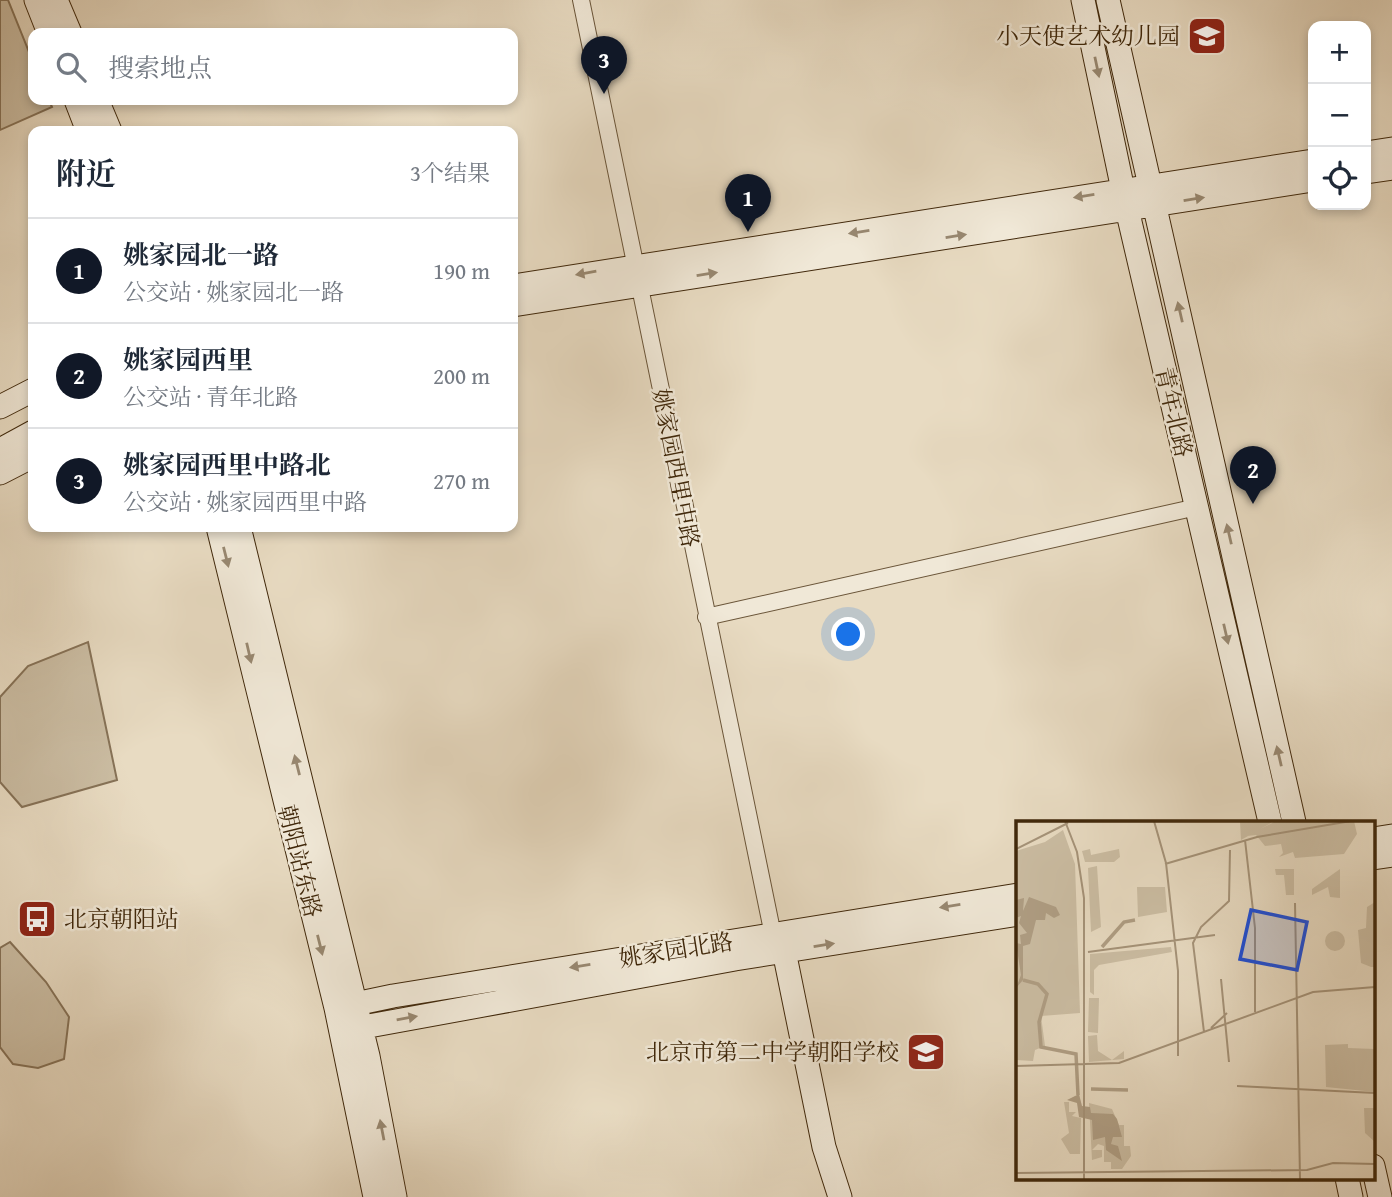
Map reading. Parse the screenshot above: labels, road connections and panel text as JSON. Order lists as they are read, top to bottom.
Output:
{
  "streets": {
    "main road": [
      "青年北路",
      "姚家园西里中路",
      "朝阳站东路",
      "姚家园北路"
    ]
  },
  "crossings": [
    ["姚家园西里中路", "姚家园北路"],
    ["朝阳站东路", "姚家园北路"]
  ],
  "places": {
    "school or university": ["小天使艺术幼儿园", "北京市第二中学朝阳学校"],
    "bus stop": ["北京朝阳站"]
  },
  "page": {
    "map_buttons": ["+", "−"],
    "search": "搜索地点",
    "pins": ["3", "1", "2"],
    "heading": ["附近", "3个结果"],
    "list": [
      {
        "mark": "1",
        "name": "姚家园北一路",
        "note": "公交站 · 姚家园北一路",
        "value": "190 m"
      },
      {
        "mark": "2",
        "name": "姚家园西里",
        "note": "公交站 · 青年北路",
        "value": "200 m"
      },
      {
        "mark": "3",
        "name": "姚家园西里中路北",
        "note": "公交站 · 姚家园西里中路",
        "value": "270 m"
      }
    ]
  }
}
